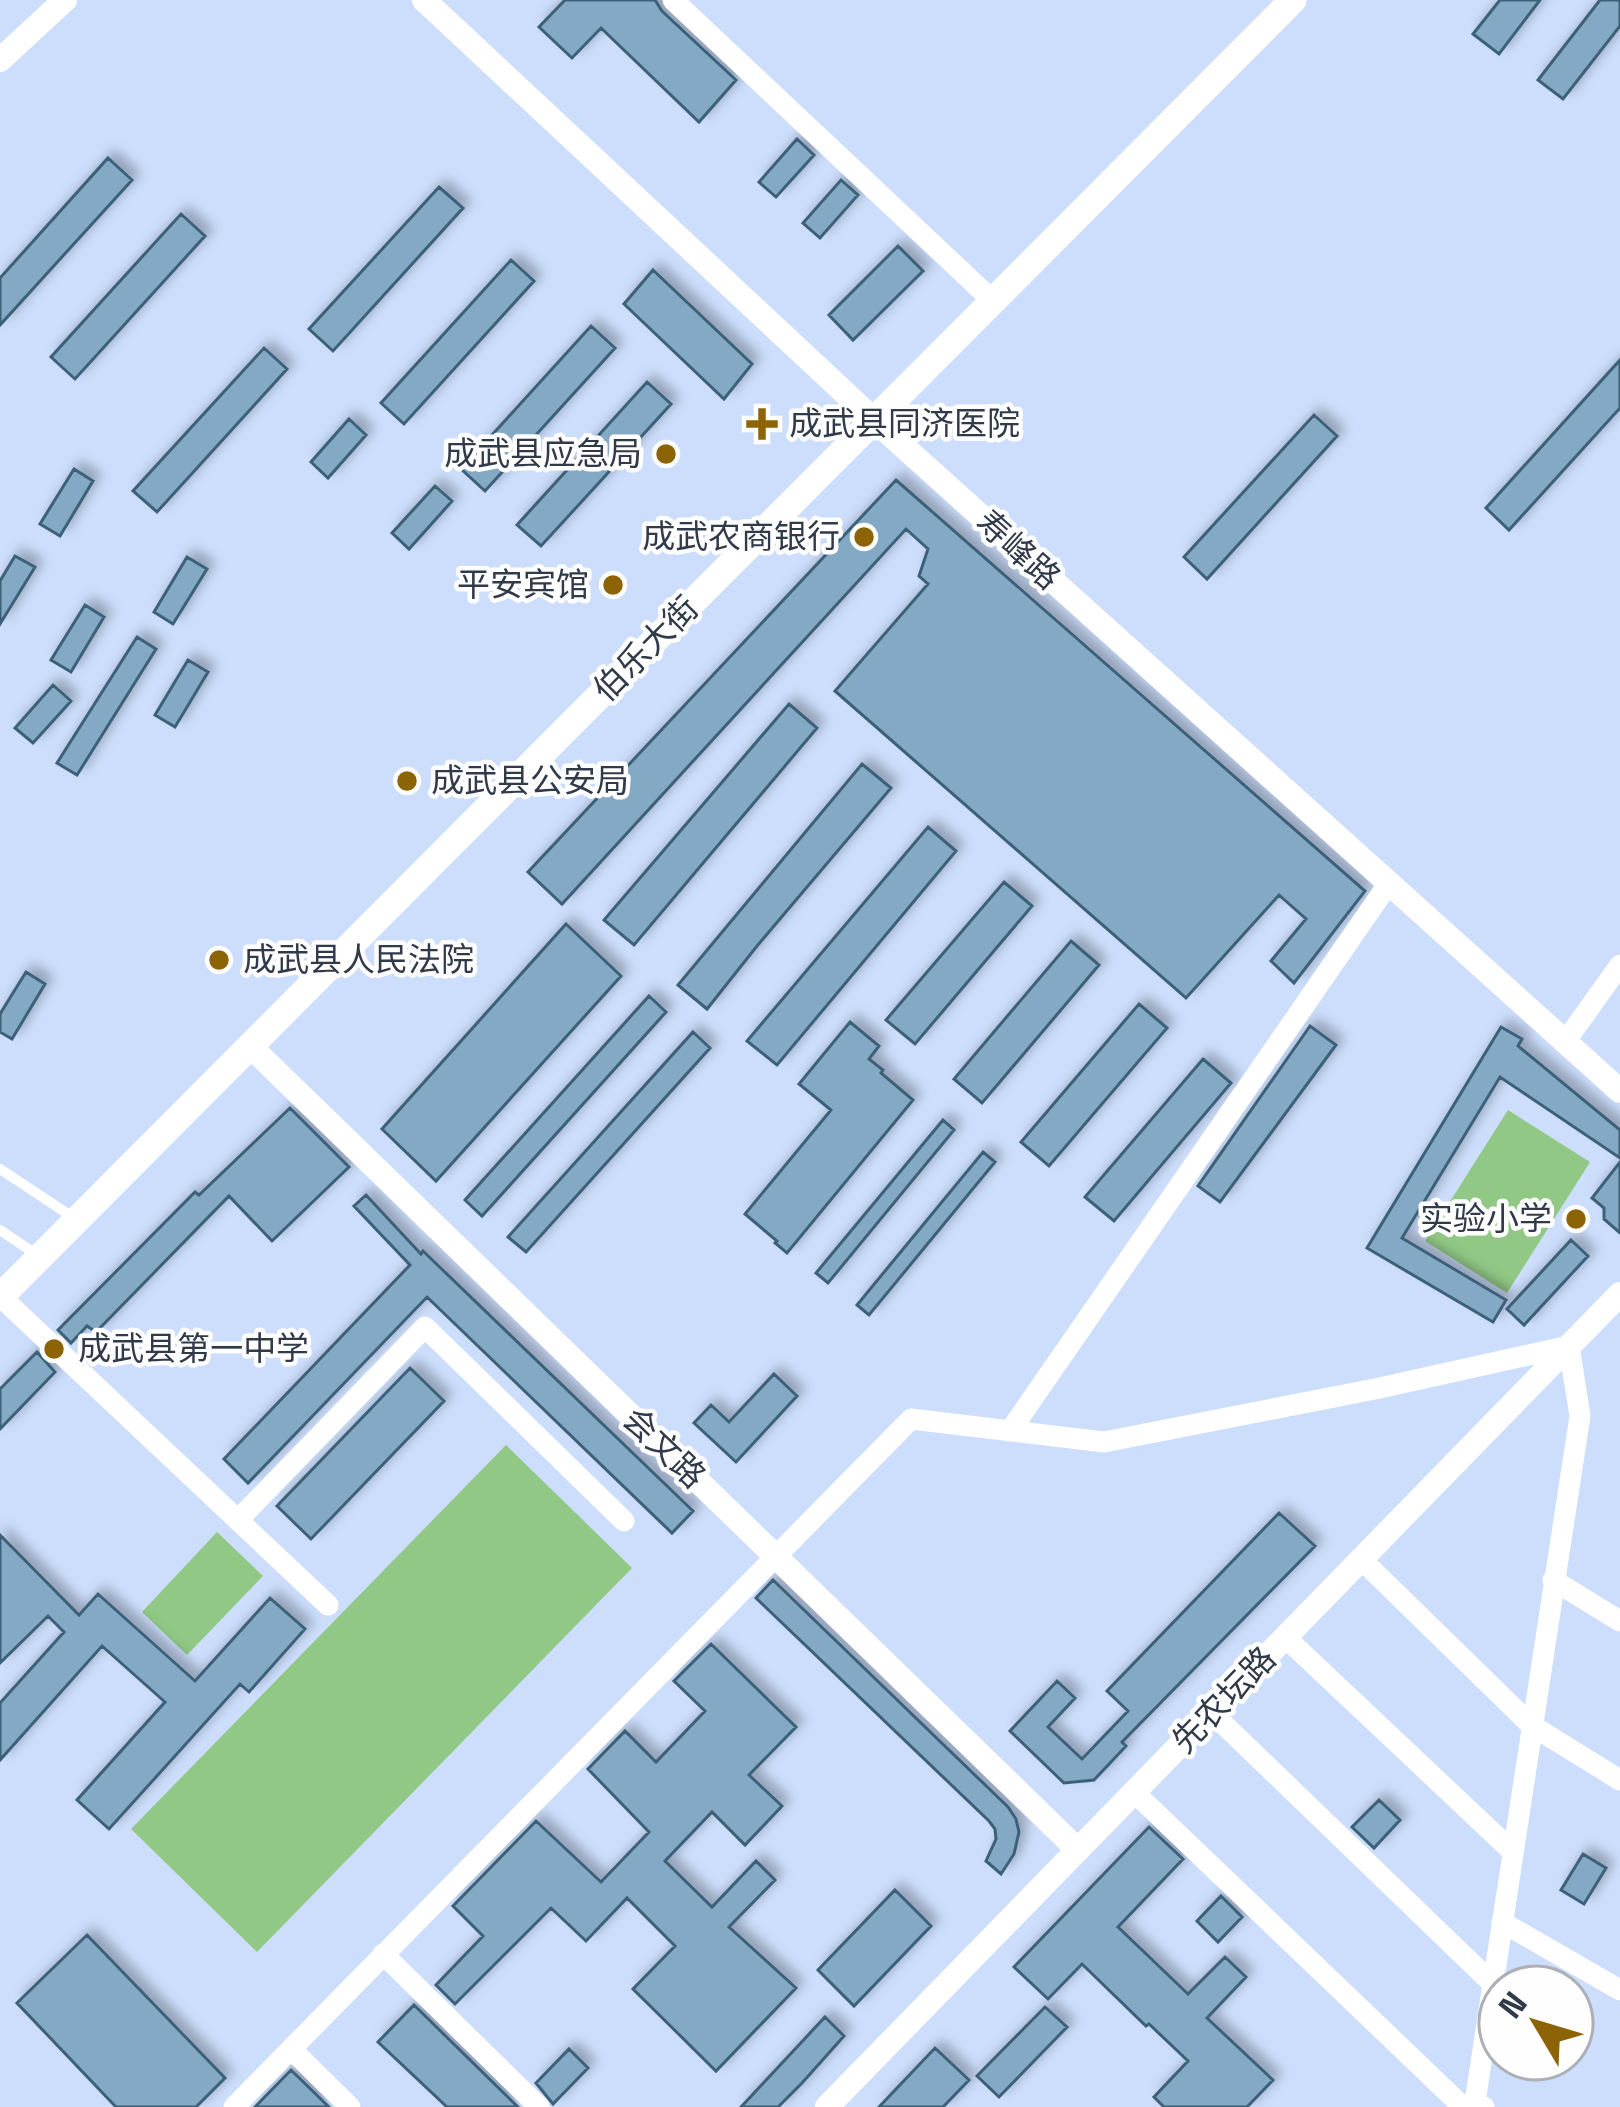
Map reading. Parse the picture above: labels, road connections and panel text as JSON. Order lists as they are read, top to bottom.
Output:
{
  "streets": {
    "main road": ["伯乐大街"],
    "street": ["寿峰路", "会文路", "先农坛路"]
  },
  "crossings": [
    ["寿峰路", "伯乐大街"],
    ["伯乐大街", "会文路"],
    ["会文路", "先农坛路"]
  ],
  "places": {
    "health": ["成武县同济医院"],
    "other": [
      "成武县应急局",
      "成武农商银行",
      "平安宾馆",
      "成武县公安局",
      "成武县人民法院",
      "实验小学",
      "成武县第一中学"
    ]
  },
  "north": "top left"
}
